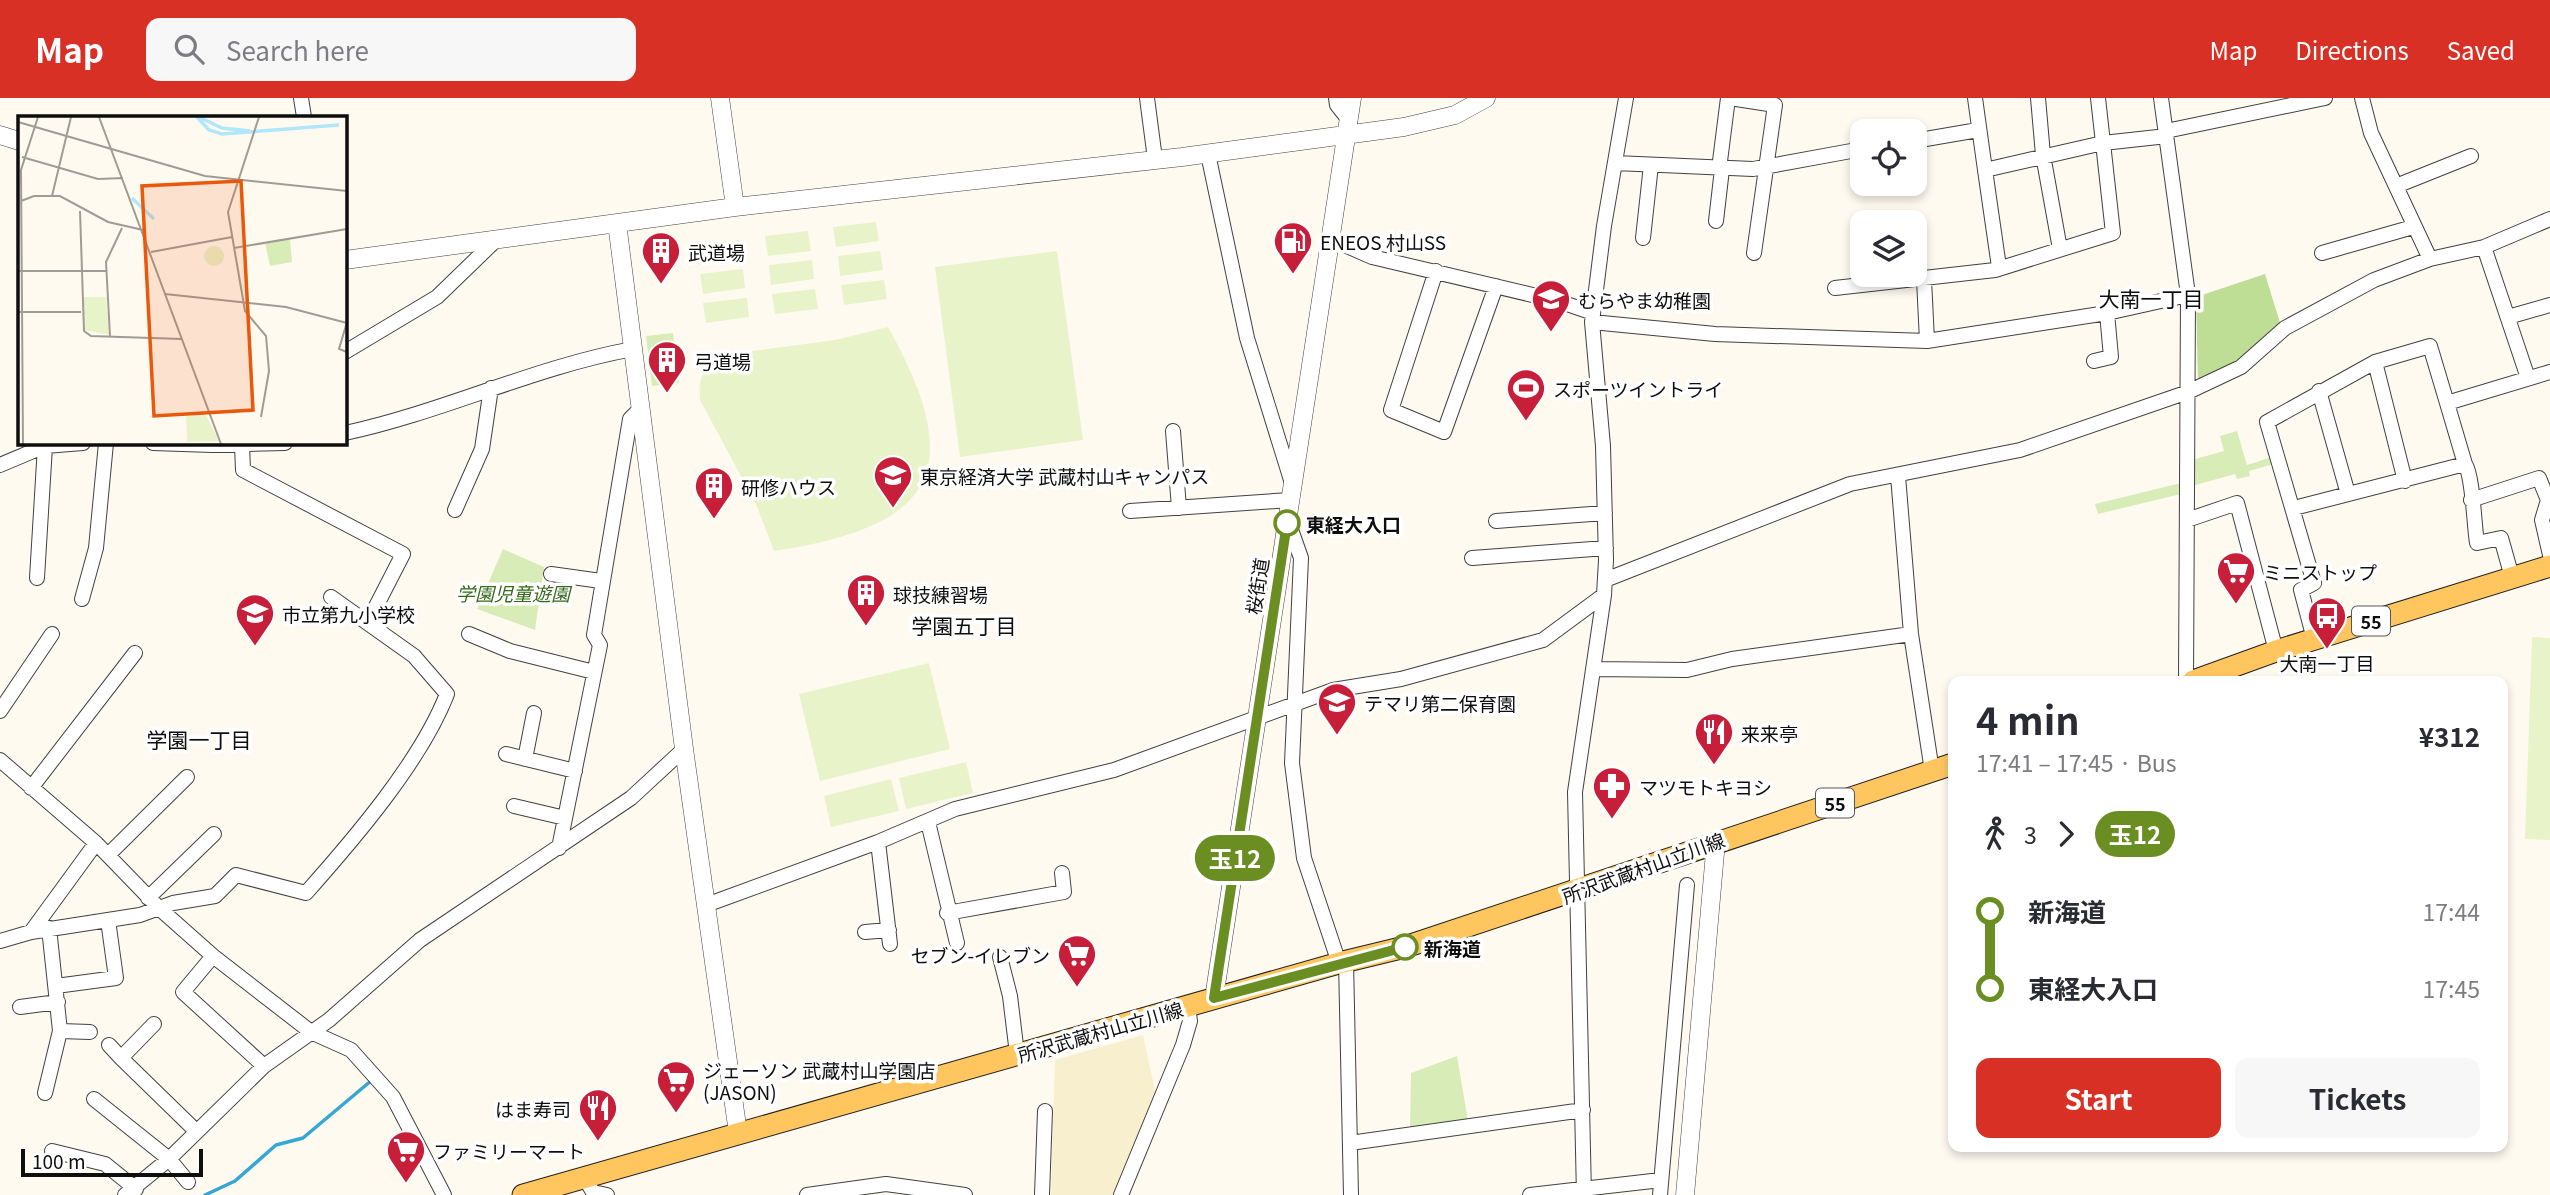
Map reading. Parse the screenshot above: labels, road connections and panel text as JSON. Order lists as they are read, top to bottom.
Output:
{
  "streets": {
    "main road": ["55", "所沢武蔵村山立川線"],
    "street": ["桜街道"]
  },
  "crossings": [
    ["桜街道", "所沢武蔵村山立川線"]
  ],
  "districts": ["大南一丁目", "学園五丁目", "学園一丁目"],
  "parks": ["学園児童遊園"],
  "places": {
    "fuel station": ["ENEOS 村山SS"],
    "building": [
      "武道場",
      "弓道場",
      "研修ハウス",
      "球技練習場"
    ],
    "school or university": [
      "むらやま幼稚園",
      "東京経済大学 武蔵村山キャンパス",
      "市立第九小学校",
      "テマリ第二保育園"
    ],
    "sports": ["スポーツイントライ"],
    "other": ["東経大入口", "新海道"],
    "supermarket": [
      "ミニストップ",
      "セブン-イレブン",
      "ジェーソン 武蔵村山学園店 (JASON)",
      "ファミリーマート"
    ],
    "bus stop": ["大南一丁目"],
    "restaurant": ["来来亭", "はま寿司"],
    "pharmacy": ["マツモトキヨシ"]
  },
  "lines": ["bus line 玉12"],
  "scale_bar": "100 m",
  "page": {
    "header": "Map",
    "search": "Search here",
    "nav": ["Map", "Directions", "Saved"],
    "on_map": "玉12",
    "heading": ["4 min", "17:41 – 17:45 · Bus", "¥312"],
    "legs": ["3", "玉12"],
    "list": [
      {
        "name": "新海道",
        "value": "17:44"
      },
      {
        "name": "東経大入口",
        "value": "17:45"
      }
    ],
    "buttons": ["Start", "Tickets"],
    "scale": "100 m"
  }
}
